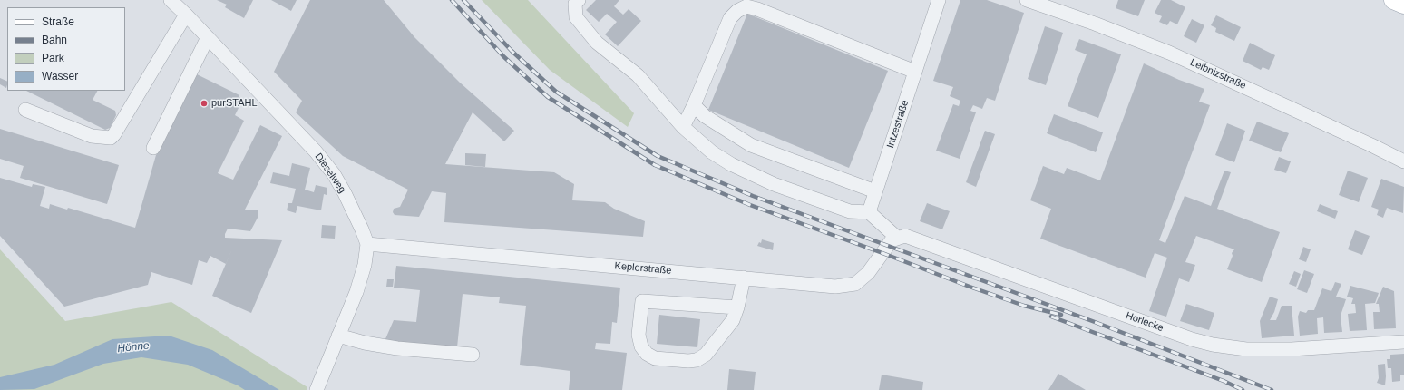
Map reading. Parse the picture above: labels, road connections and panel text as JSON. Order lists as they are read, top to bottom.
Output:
{
  "streets": {
    "street": [
      "Leibnizstraße",
      "Intzestraße",
      "Dieselweg",
      "Keplerstraße",
      "Horlecke"
    ]
  },
  "crossings": [
    ["Dieselweg", "Keplerstraße"],
    ["Keplerstraße", "Horlecke"]
  ],
  "water": ["Hönne"],
  "places": ["purSTAHL"],
  "legend": [
    "Straße",
    "Bahn",
    "Park",
    "Wasser"
  ]
}
